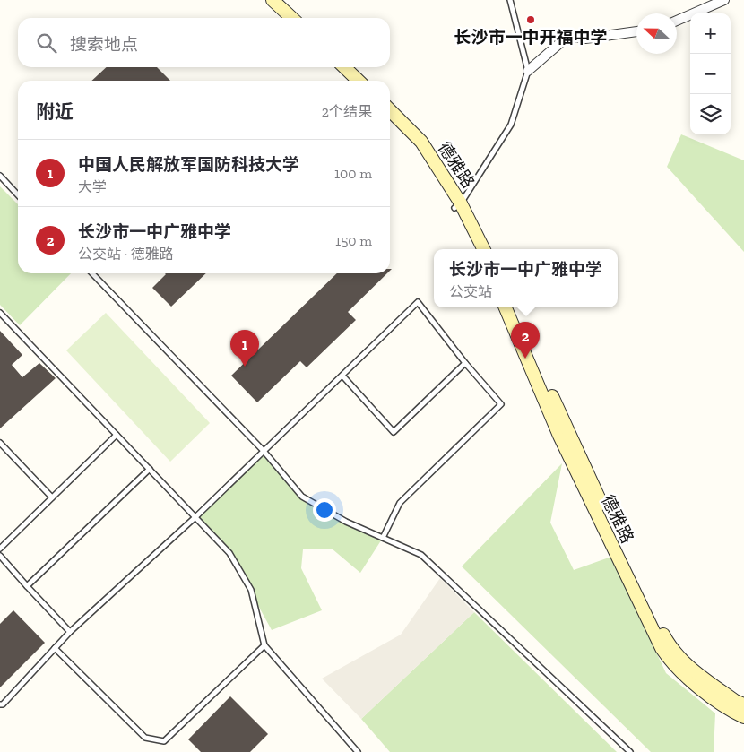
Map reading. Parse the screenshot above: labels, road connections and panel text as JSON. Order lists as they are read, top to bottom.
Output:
{
  "streets": {
    "street": ["德雅路"]
  },
  "places": ["长沙市一中开福中学"],
  "north": "left",
  "page": {
    "map_buttons": ["+", "−"],
    "search": "搜索地点",
    "heading": ["附近", "2个结果"],
    "list": [
      {
        "mark": "1",
        "name": "中国人民解放军国防科技大学",
        "note": "大学",
        "value": "100 m"
      },
      {
        "mark": "2",
        "name": "长沙市一中广雅中学",
        "note": "公交站 · 德雅路",
        "value": "150 m"
      }
    ],
    "popup": ["长沙市一中广雅中学", "公交站"],
    "pins": ["2", "1"]
  }
}
